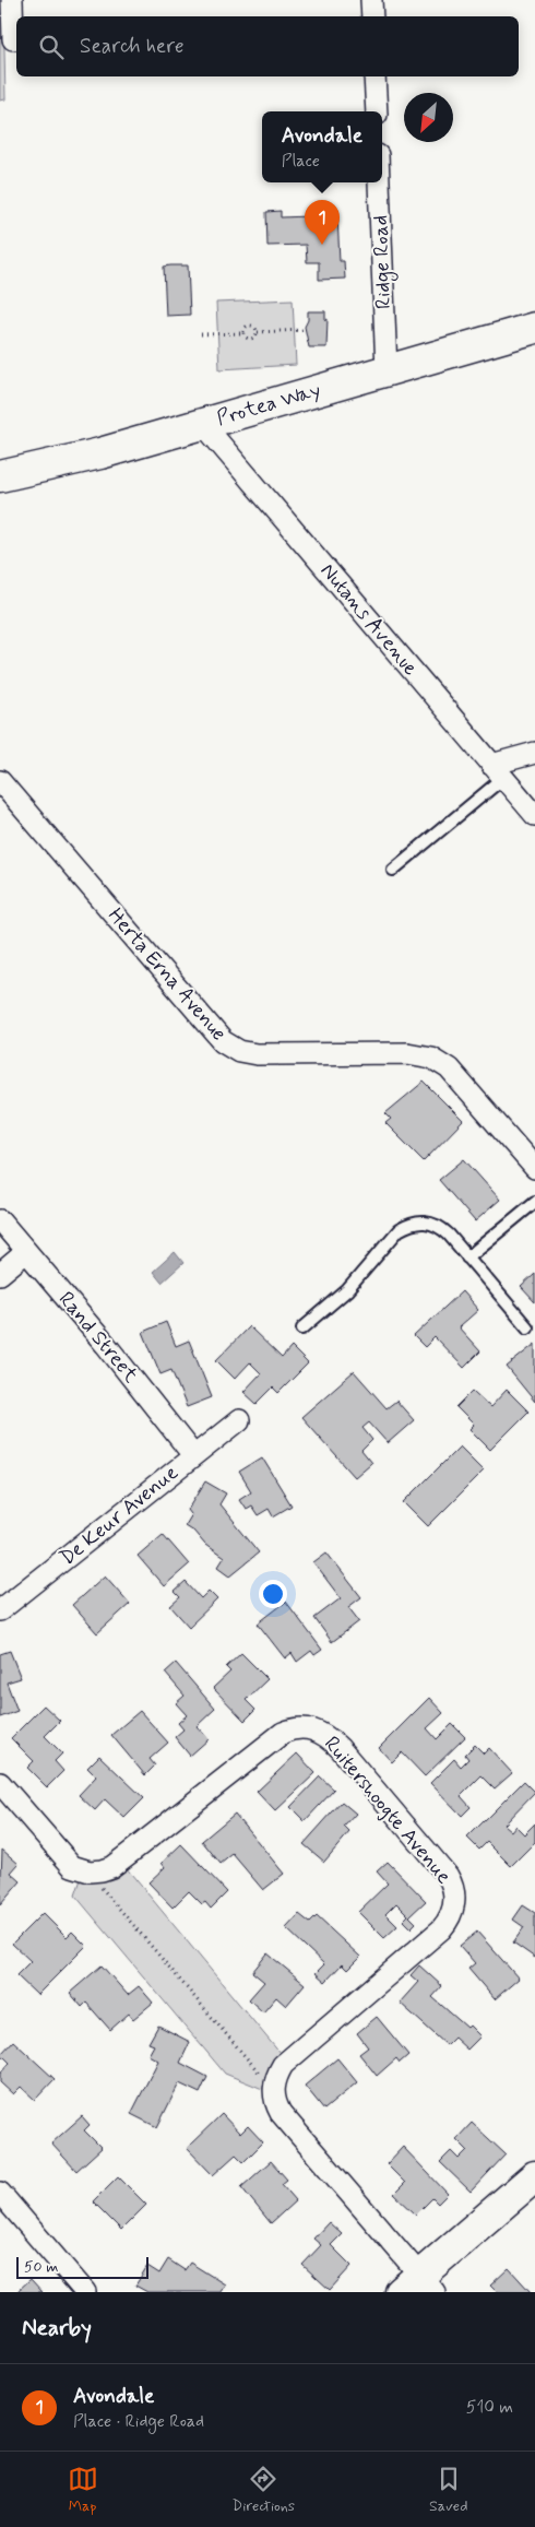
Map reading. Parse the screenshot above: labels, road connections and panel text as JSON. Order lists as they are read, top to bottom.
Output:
{
  "streets": {
    "street": [
      "Ridge Road",
      "Protea Way",
      "Nutans Avenue",
      "Herta Erna Avenue",
      "Rand Street",
      "De Keur Avenue",
      "Ruitershoogte Avenue"
    ]
  },
  "crossings": [
    ["Ridge Road", "Protea Way"],
    ["Protea Way", "Nutans Avenue"],
    ["Rand Street", "De Keur Avenue"]
  ],
  "scale_bar": "50 m",
  "north": "bottom left",
  "page": {
    "search": "Search here",
    "popup": ["Avondale", "Place"],
    "pins": "1",
    "scale": "50 m",
    "heading": "Nearby",
    "list": [
      {
        "mark": "1",
        "name": "Avondale",
        "note": "Place · Ridge Road",
        "value": "510 m"
      }
    ],
    "nav": ["Map", "Directions", "Saved"]
  }
}
